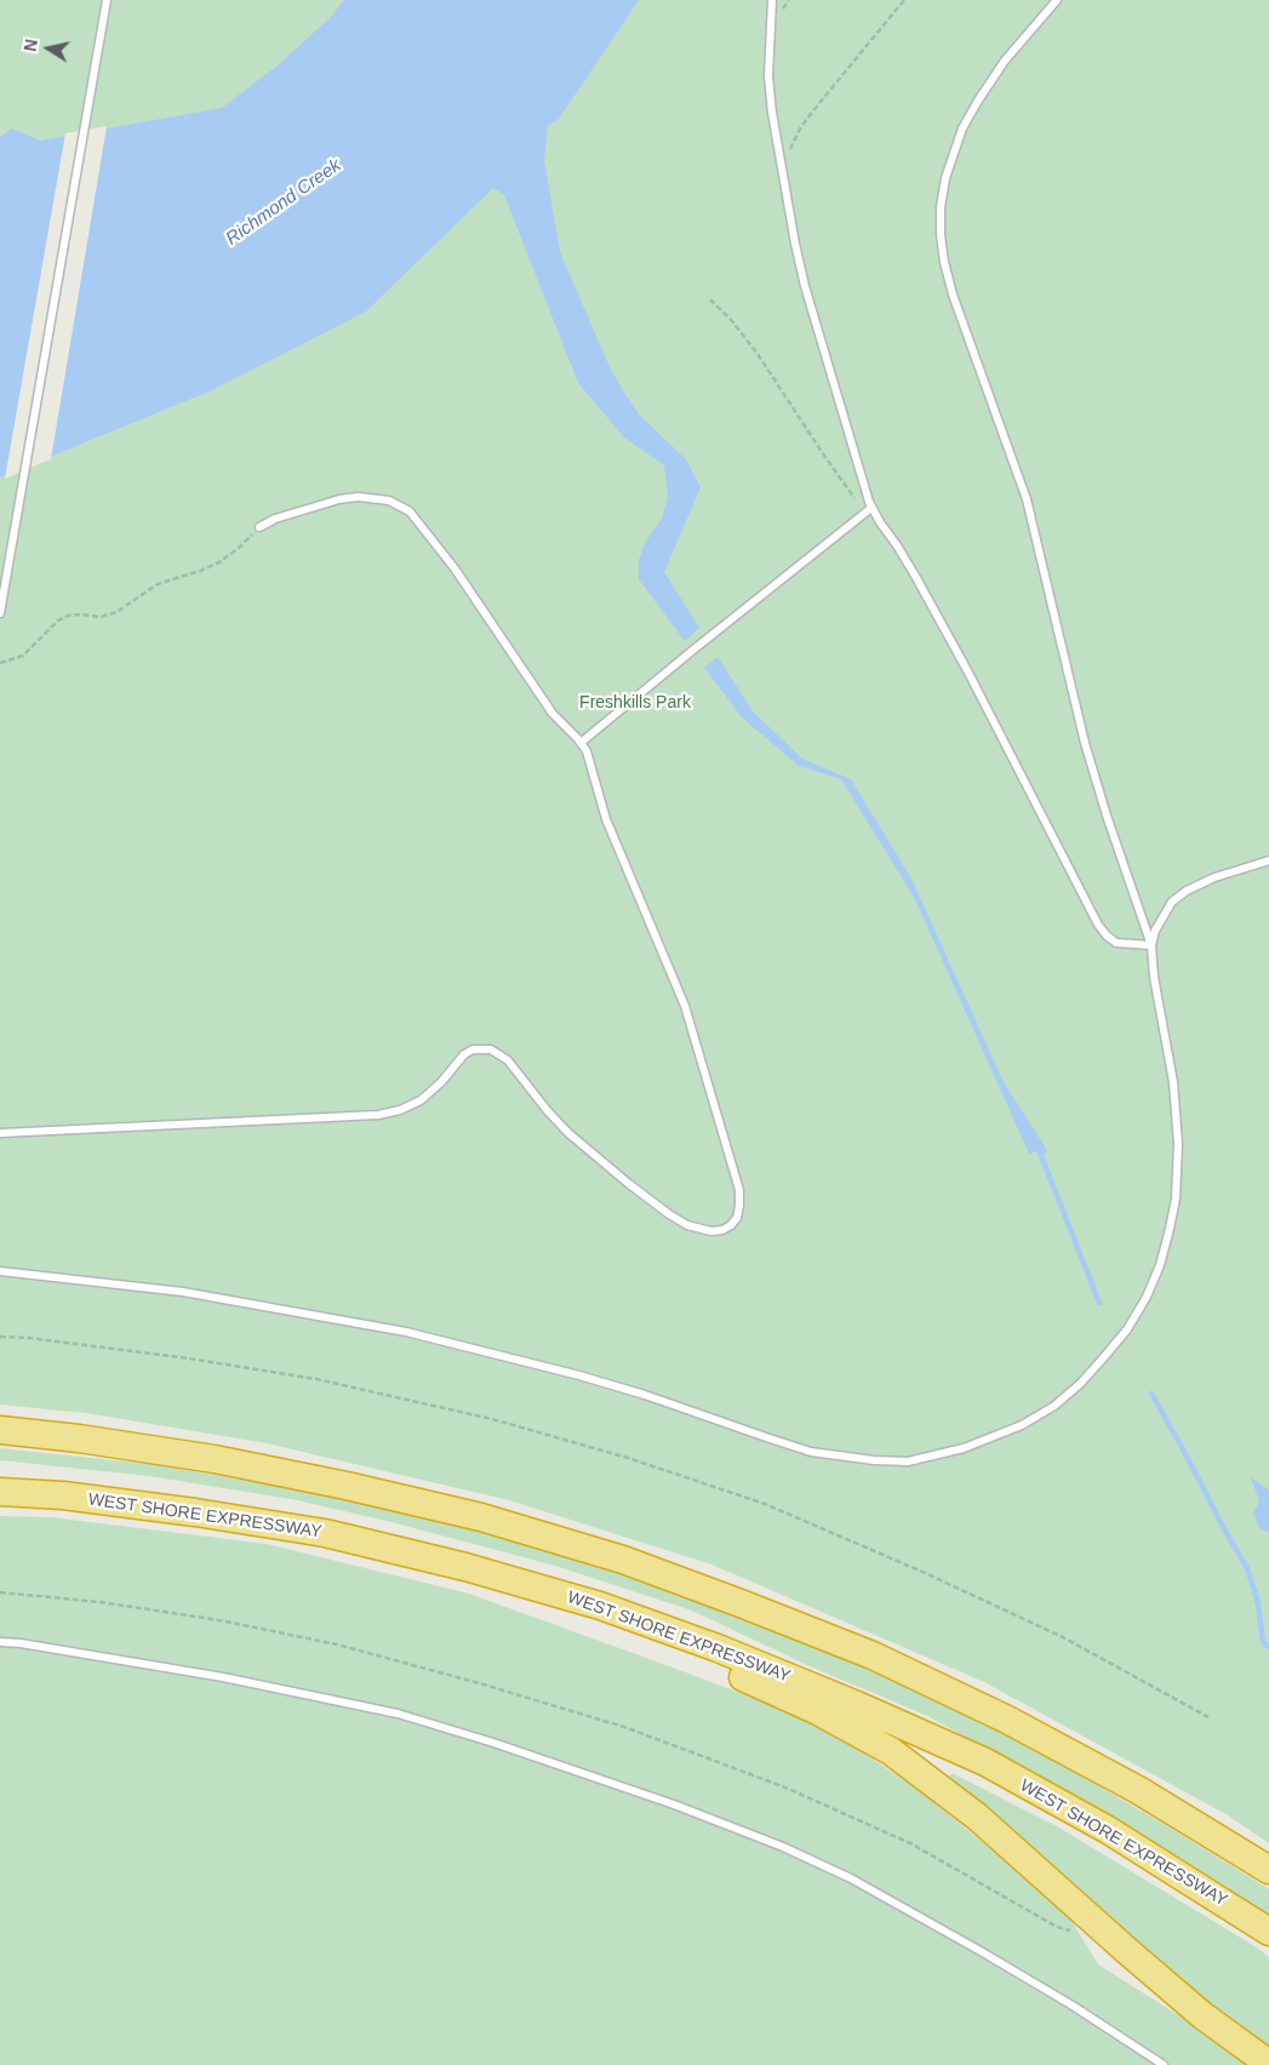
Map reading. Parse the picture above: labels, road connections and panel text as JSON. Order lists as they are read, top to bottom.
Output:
{
  "streets": {
    "highway": ["WEST SHORE EXPRESSWAY"]
  },
  "water": ["Richmond Creek"],
  "parks": ["Freshkills Park"],
  "north": "left"
}
